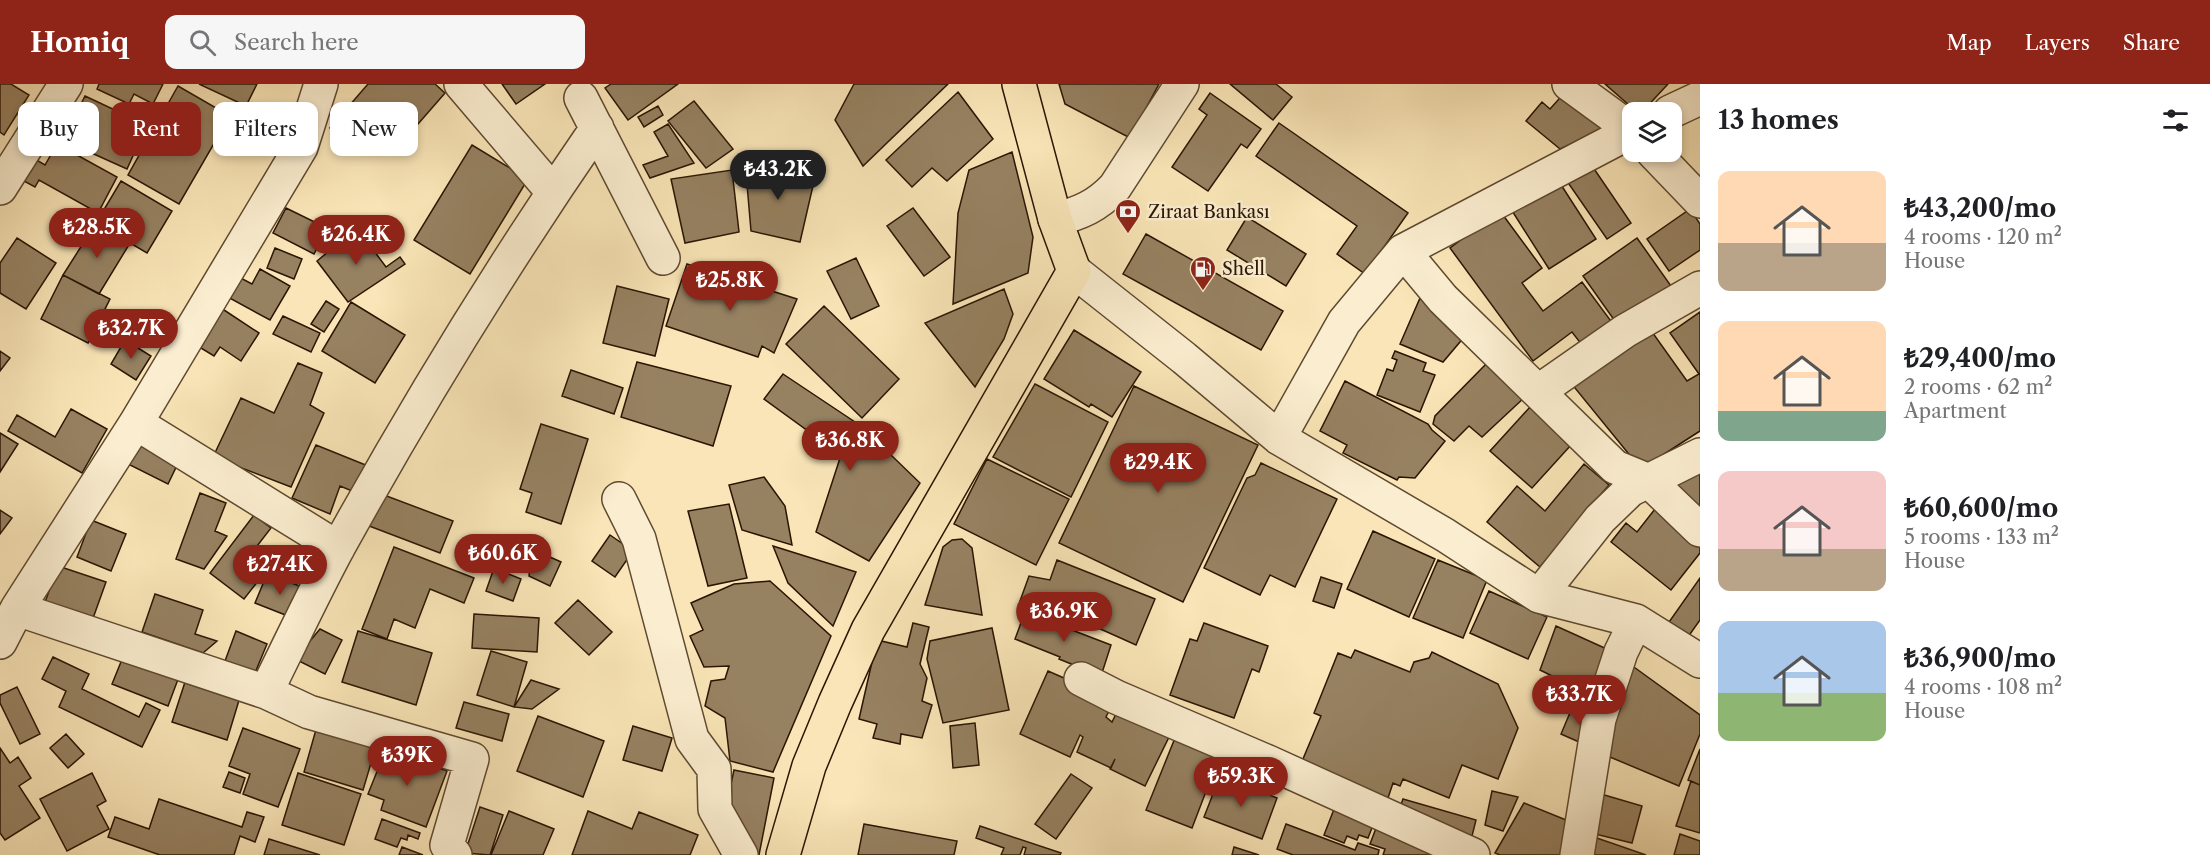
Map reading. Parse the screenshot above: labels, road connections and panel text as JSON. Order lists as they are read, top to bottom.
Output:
{
  "places": {
    "bank": ["Ziraat Bankası"],
    "fuel station": ["Shell"]
  },
  "page": {
    "header": "Homiq",
    "search": "Search here",
    "nav": ["Map", "Layers", "Share"],
    "heading": "13 homes",
    "chip": [
      "Buy",
      "Rent",
      "Filters",
      "New"
    ],
    "price": [
      "₺43.2K",
      "₺28.5K",
      "₺26.4K",
      "₺25.8K",
      "₺32.7K",
      "₺36.8K",
      "₺29.4K",
      "₺60.6K",
      "₺27.4K",
      "₺36.9K",
      "₺33.7K",
      "₺39K",
      "₺59.3K"
    ],
    "list": [
      {
        "name": "₺43,200/mo",
        "note": "4 rooms · 120 m² · House"
      },
      {
        "name": "₺29,400/mo",
        "note": "2 rooms · 62 m² · Apartment"
      },
      {
        "name": "₺60,600/mo",
        "note": "5 rooms · 133 m² · House"
      },
      {
        "name": "₺36,900/mo",
        "note": "4 rooms · 108 m² · House"
      }
    ]
  }
}
